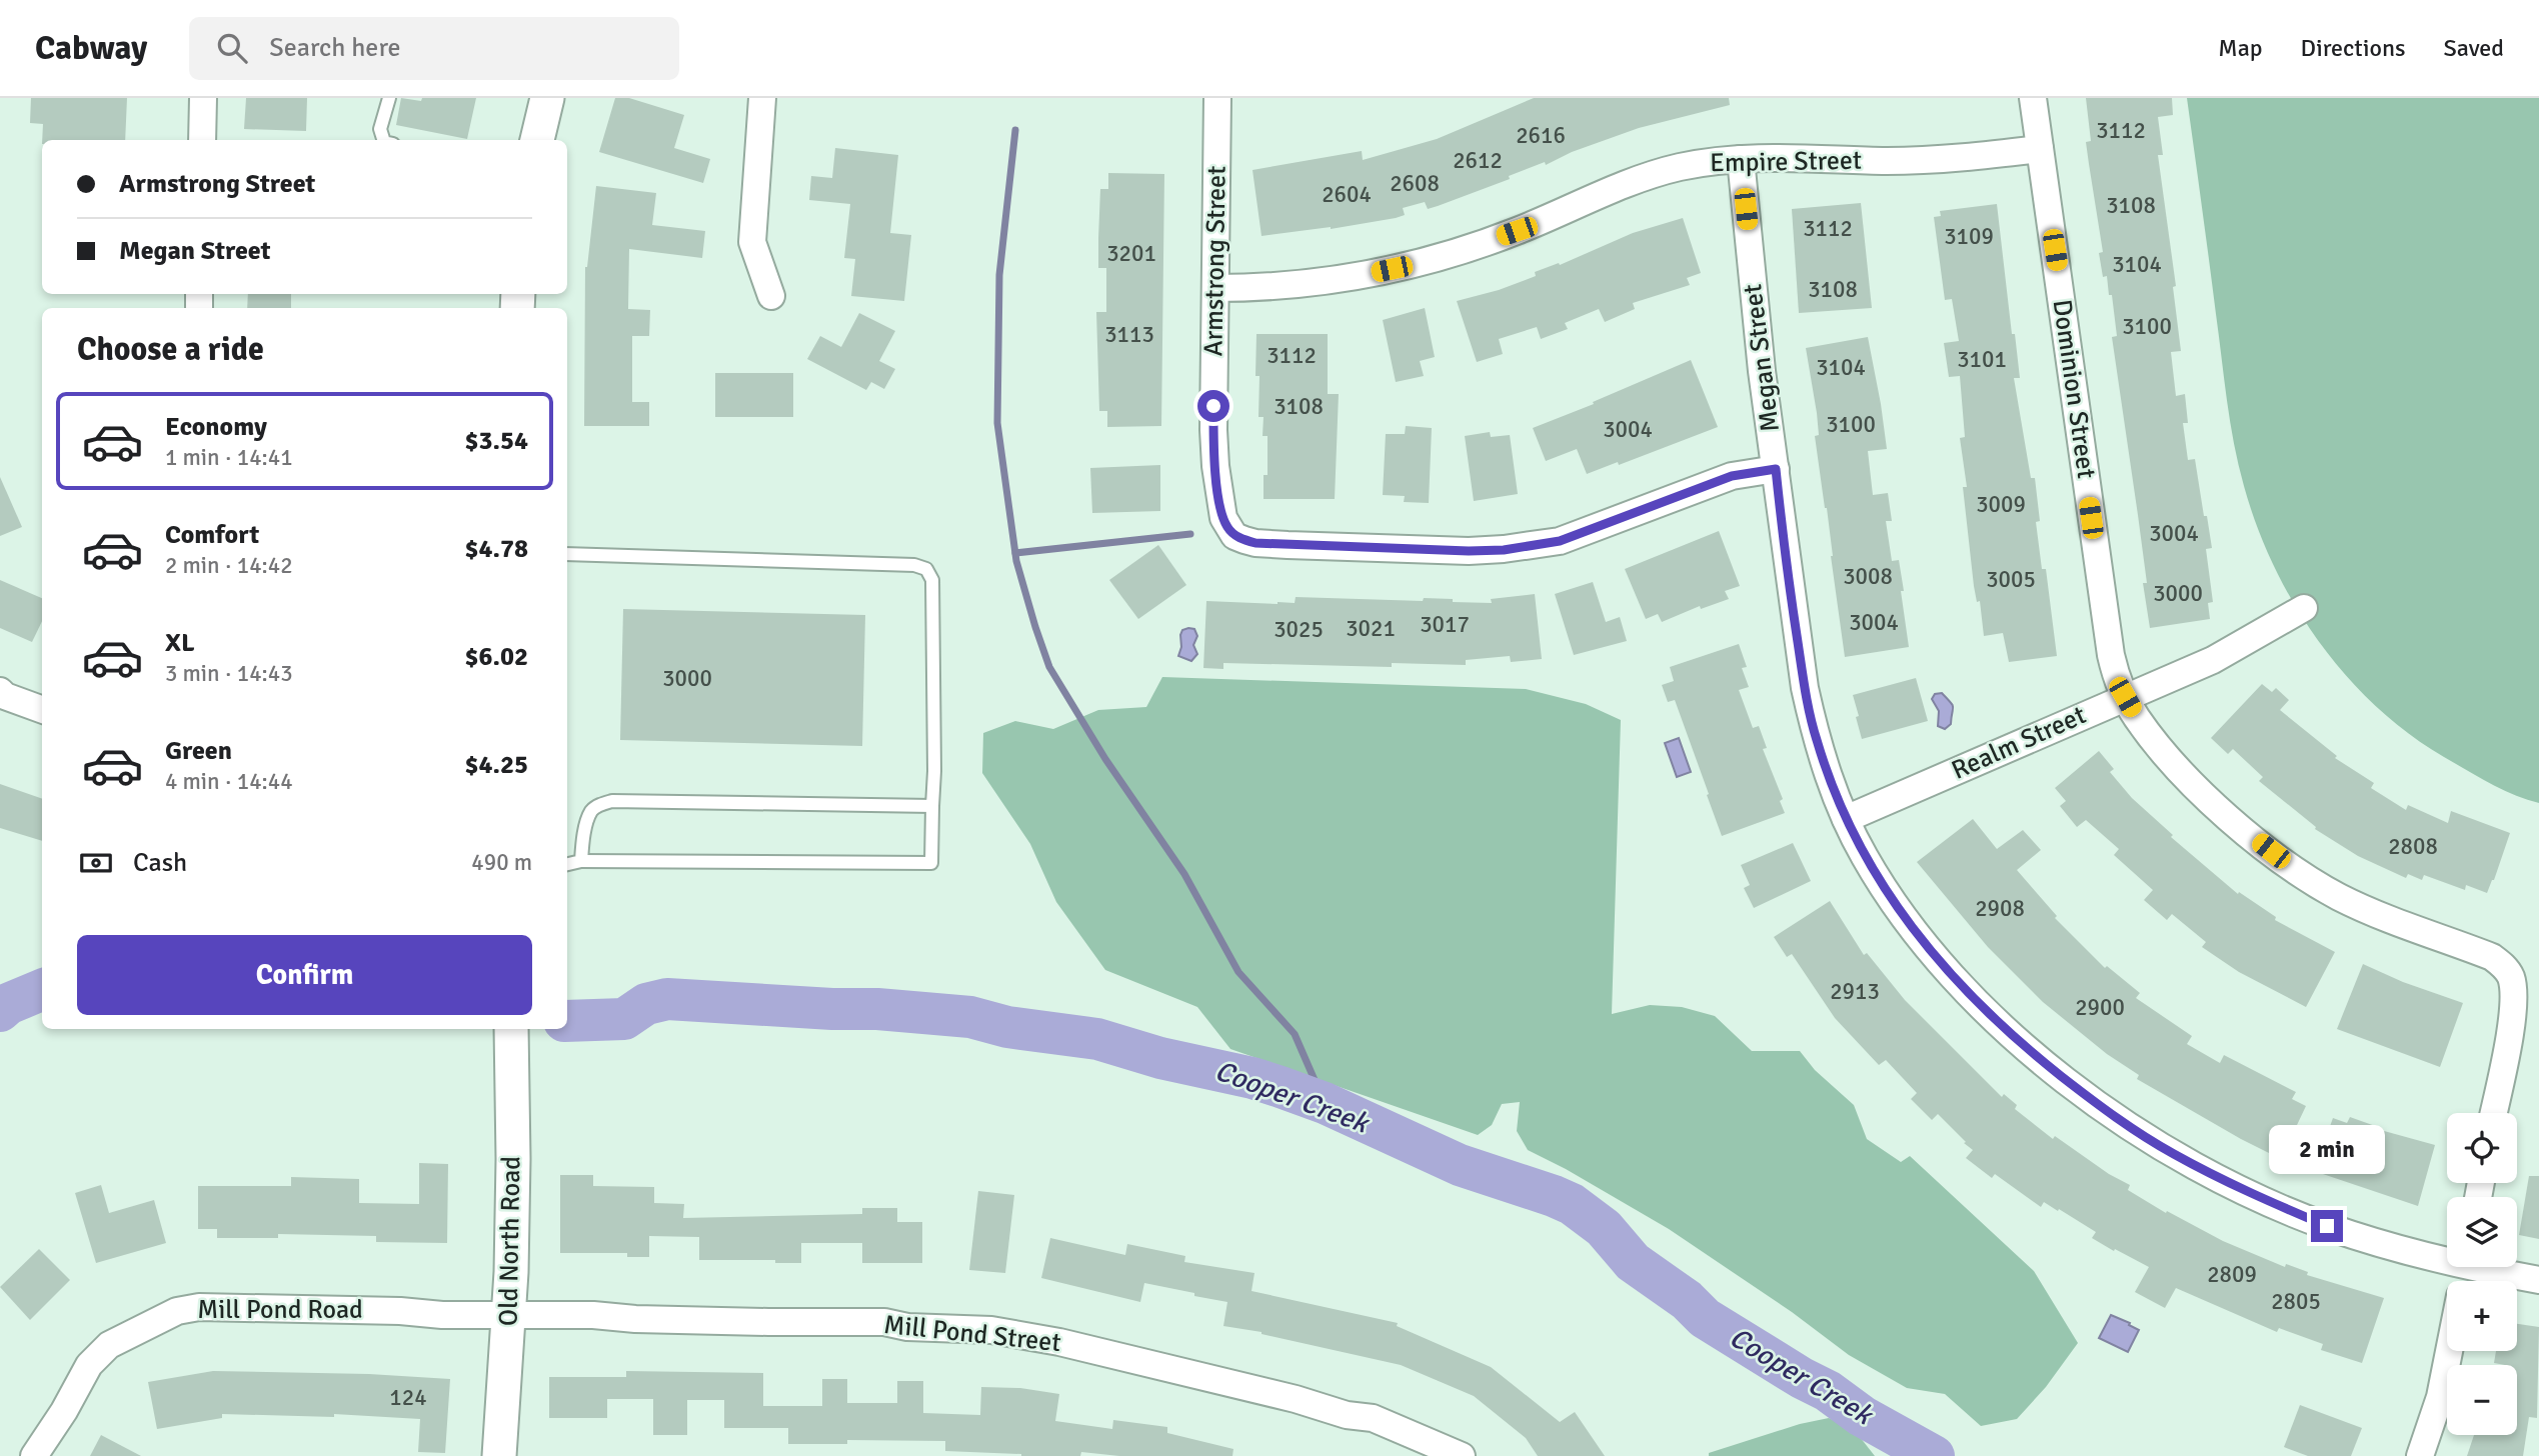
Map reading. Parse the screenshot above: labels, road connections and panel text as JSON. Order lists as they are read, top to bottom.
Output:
{
  "streets": {
    "street": [
      "Empire Street",
      "Armstrong Street",
      "Megan Street",
      "Dominion Street",
      "Realm Street",
      "Old North Road",
      "Mill Pond Road",
      "Mill Pond Street"
    ]
  },
  "crossings": [
    ["Empire Street", "Armstrong Street"],
    ["Empire Street", "Megan Street"],
    ["Empire Street", "Dominion Street"],
    ["Armstrong Street", "Megan Street"],
    ["Megan Street", "Realm Street"],
    ["Dominion Street", "Realm Street"],
    ["Old North Road", "Mill Pond Road"],
    ["Old North Road", "Mill Pond Street"],
    ["Mill Pond Road", "Mill Pond Street"]
  ],
  "water": ["Cooper Creek"],
  "house_numbers": [
    "3112",
    "2616",
    "2612",
    "2608",
    "2604",
    "3108",
    "3112",
    "3109",
    "3201",
    "3104",
    "3108",
    "3100",
    "3113",
    "3112",
    "3101",
    "3104",
    "3108",
    "3100",
    "3004",
    "3009",
    "3004",
    "3008",
    "3005",
    "3000",
    "3004",
    "3017",
    "3021",
    "3025",
    "3000",
    "2808",
    "2908",
    "2913",
    "2900",
    "2809",
    "2805",
    "124"
  ],
  "page": {
    "header": "Cabway",
    "search": "Search here",
    "nav": ["Map", "Directions", "Saved"],
    "banner": ["Armstrong Street", "Megan Street"],
    "heading": "Choose a ride",
    "list": [
      {
        "name": "Economy",
        "note": "1 min · 14:41",
        "value": "$3.54"
      },
      {
        "name": "Comfort",
        "note": "2 min · 14:42",
        "value": "$4.78"
      },
      {
        "name": "XL",
        "note": "3 min · 14:43",
        "value": "$6.02"
      },
      {
        "name": "Green",
        "note": "4 min · 14:44",
        "value": "$4.25"
      }
    ],
    "pay": ["Cash", "490 m"],
    "buttons": "Confirm",
    "map_buttons": ["+", "−"],
    "bubble": "2 min"
  }
}
